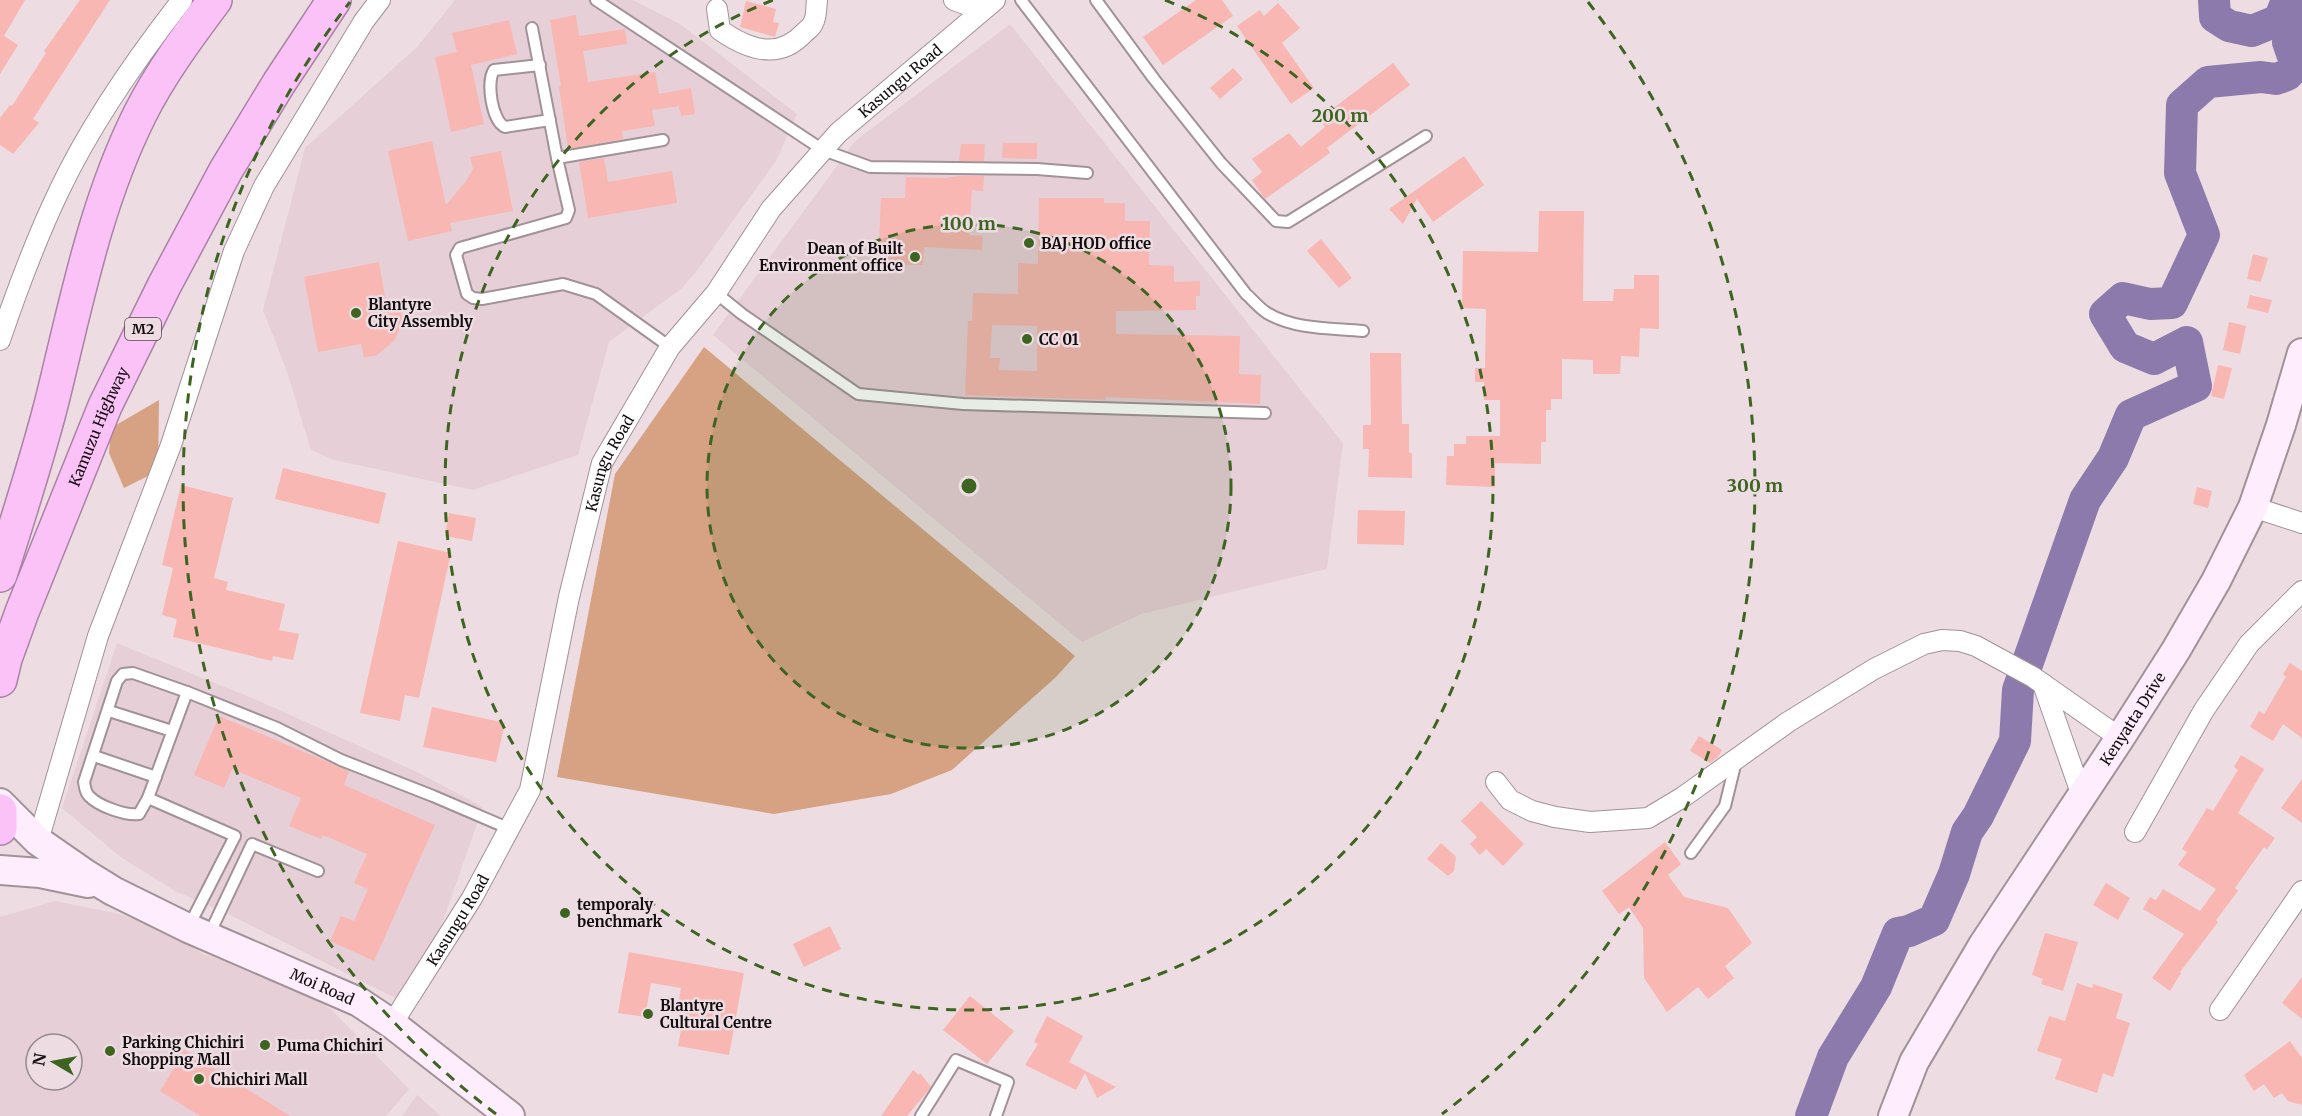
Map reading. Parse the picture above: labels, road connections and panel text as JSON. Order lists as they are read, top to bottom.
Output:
{
  "streets": {
    "highway": ["M2", "Kamuzu Highway"],
    "main road": ["Kenyatta Drive", "Moi Road"],
    "street": ["Kasungu Road"]
  },
  "crossings": [
    ["Kasungu Road", "Moi Road"]
  ],
  "places": [
    "BAJ HOD office",
    "Dean of Built Environment office",
    "Blantyre City Assembly",
    "CC 01",
    "temporaly benchmark",
    "Blantyre Cultural Centre",
    "Puma Chichiri",
    "Parking Chichiri Shopping Mall",
    "Chichiri Mall"
  ],
  "north": "left",
  "rings": ["200 m", "100 m", "300 m"]
}
